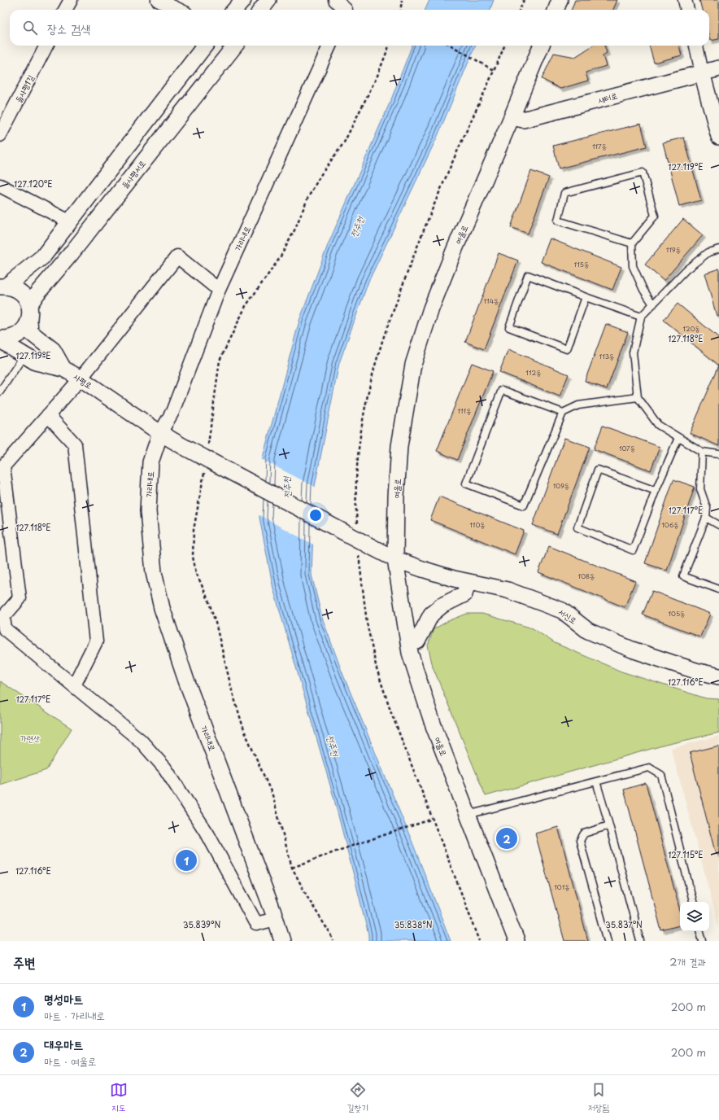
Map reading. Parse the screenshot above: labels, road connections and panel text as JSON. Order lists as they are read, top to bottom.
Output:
{
  "streets": {
    "street": [
      "들사평1길",
      "새터로",
      "들사평서로",
      "여울로",
      "가리내로",
      "사평로",
      "서신로"
    ]
  },
  "crossings": [
    ["새터로", "여울로"],
    ["여울로", "서신로"],
    ["가리내로", "사평로"],
    ["사평로", "서신로"]
  ],
  "water": ["전주천"],
  "parks": ["가련산"],
  "house_numbers": [
    "117동",
    "119동",
    "115동",
    "114동",
    "120동",
    "113동",
    "112동",
    "111동",
    "107동",
    "109동",
    "110동",
    "106동",
    "108동",
    "105동",
    "101동"
  ],
  "page": {
    "search": "장소 검색",
    "pins": ["2", "1"],
    "heading": ["주변", "2개 결과"],
    "list": [
      {
        "mark": "1",
        "name": "명성마트",
        "note": "마트 · 가리내로",
        "value": "200 m"
      },
      {
        "mark": "2",
        "name": "대우마트",
        "note": "마트 · 여울로",
        "value": "200 m"
      }
    ],
    "nav": ["지도", "길찾기", "저장됨"]
  },
  "coordinates": [
    "127.119°E",
    "127.120°E",
    "127.118°E",
    "127.117°E",
    "127.116°E",
    "127.115°E",
    "35.839°N",
    "35.838°N",
    "35.837°N"
  ]
}
